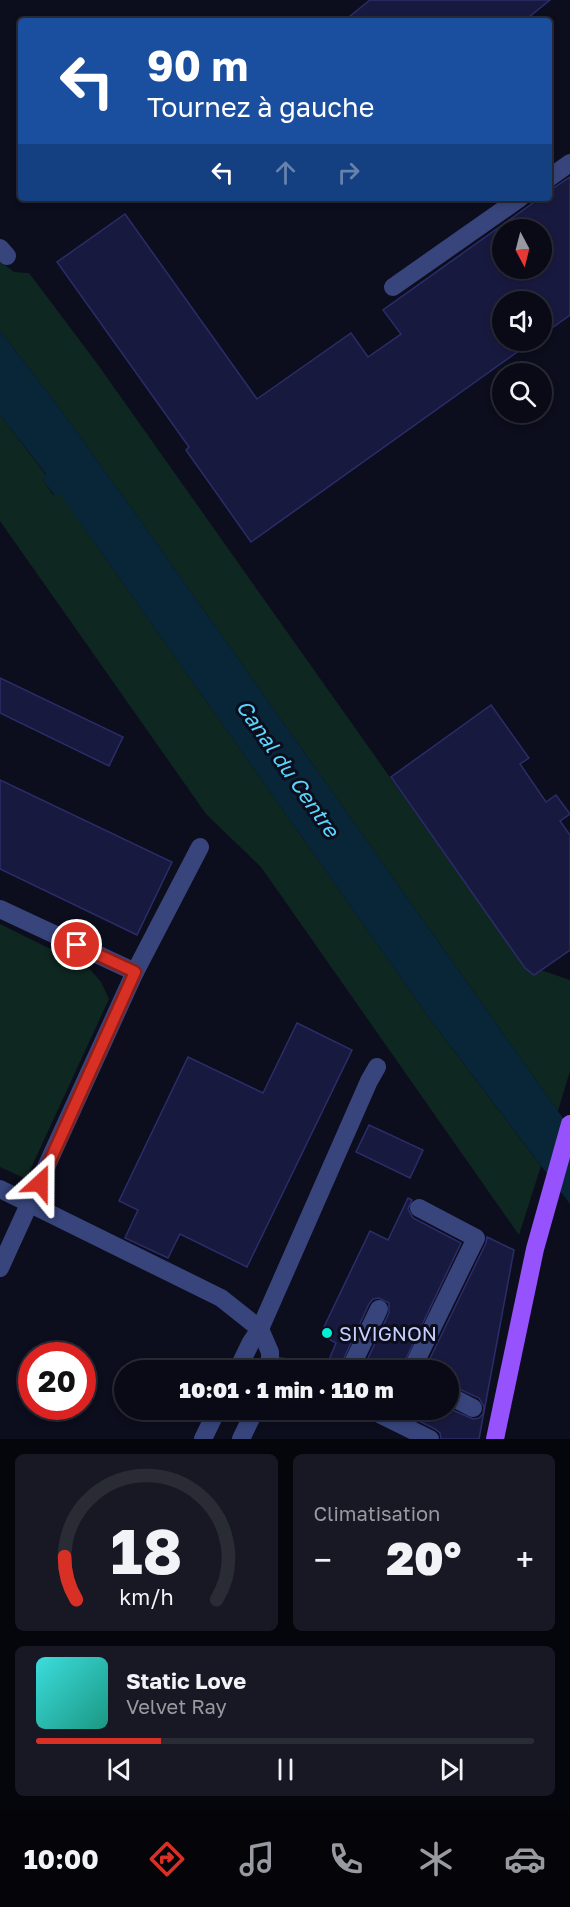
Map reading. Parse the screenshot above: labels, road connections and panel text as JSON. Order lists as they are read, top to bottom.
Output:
{
  "water": ["Canal du Centre"],
  "places": ["SIVIGNON"],
  "north": "bottom",
  "page": {
    "turn": ["90 m", "Tournez à gauche"],
    "limit": "20",
    "trip": "10:01 · 1 min · 110 m",
    "tile": "Climatisation",
    "heat": ["−", "20°", "+"],
    "song": ["Static Love", "Velvet Ray"],
    "tabs": "10:00",
    "gauge": ["18", "km/h"]
  }
}
